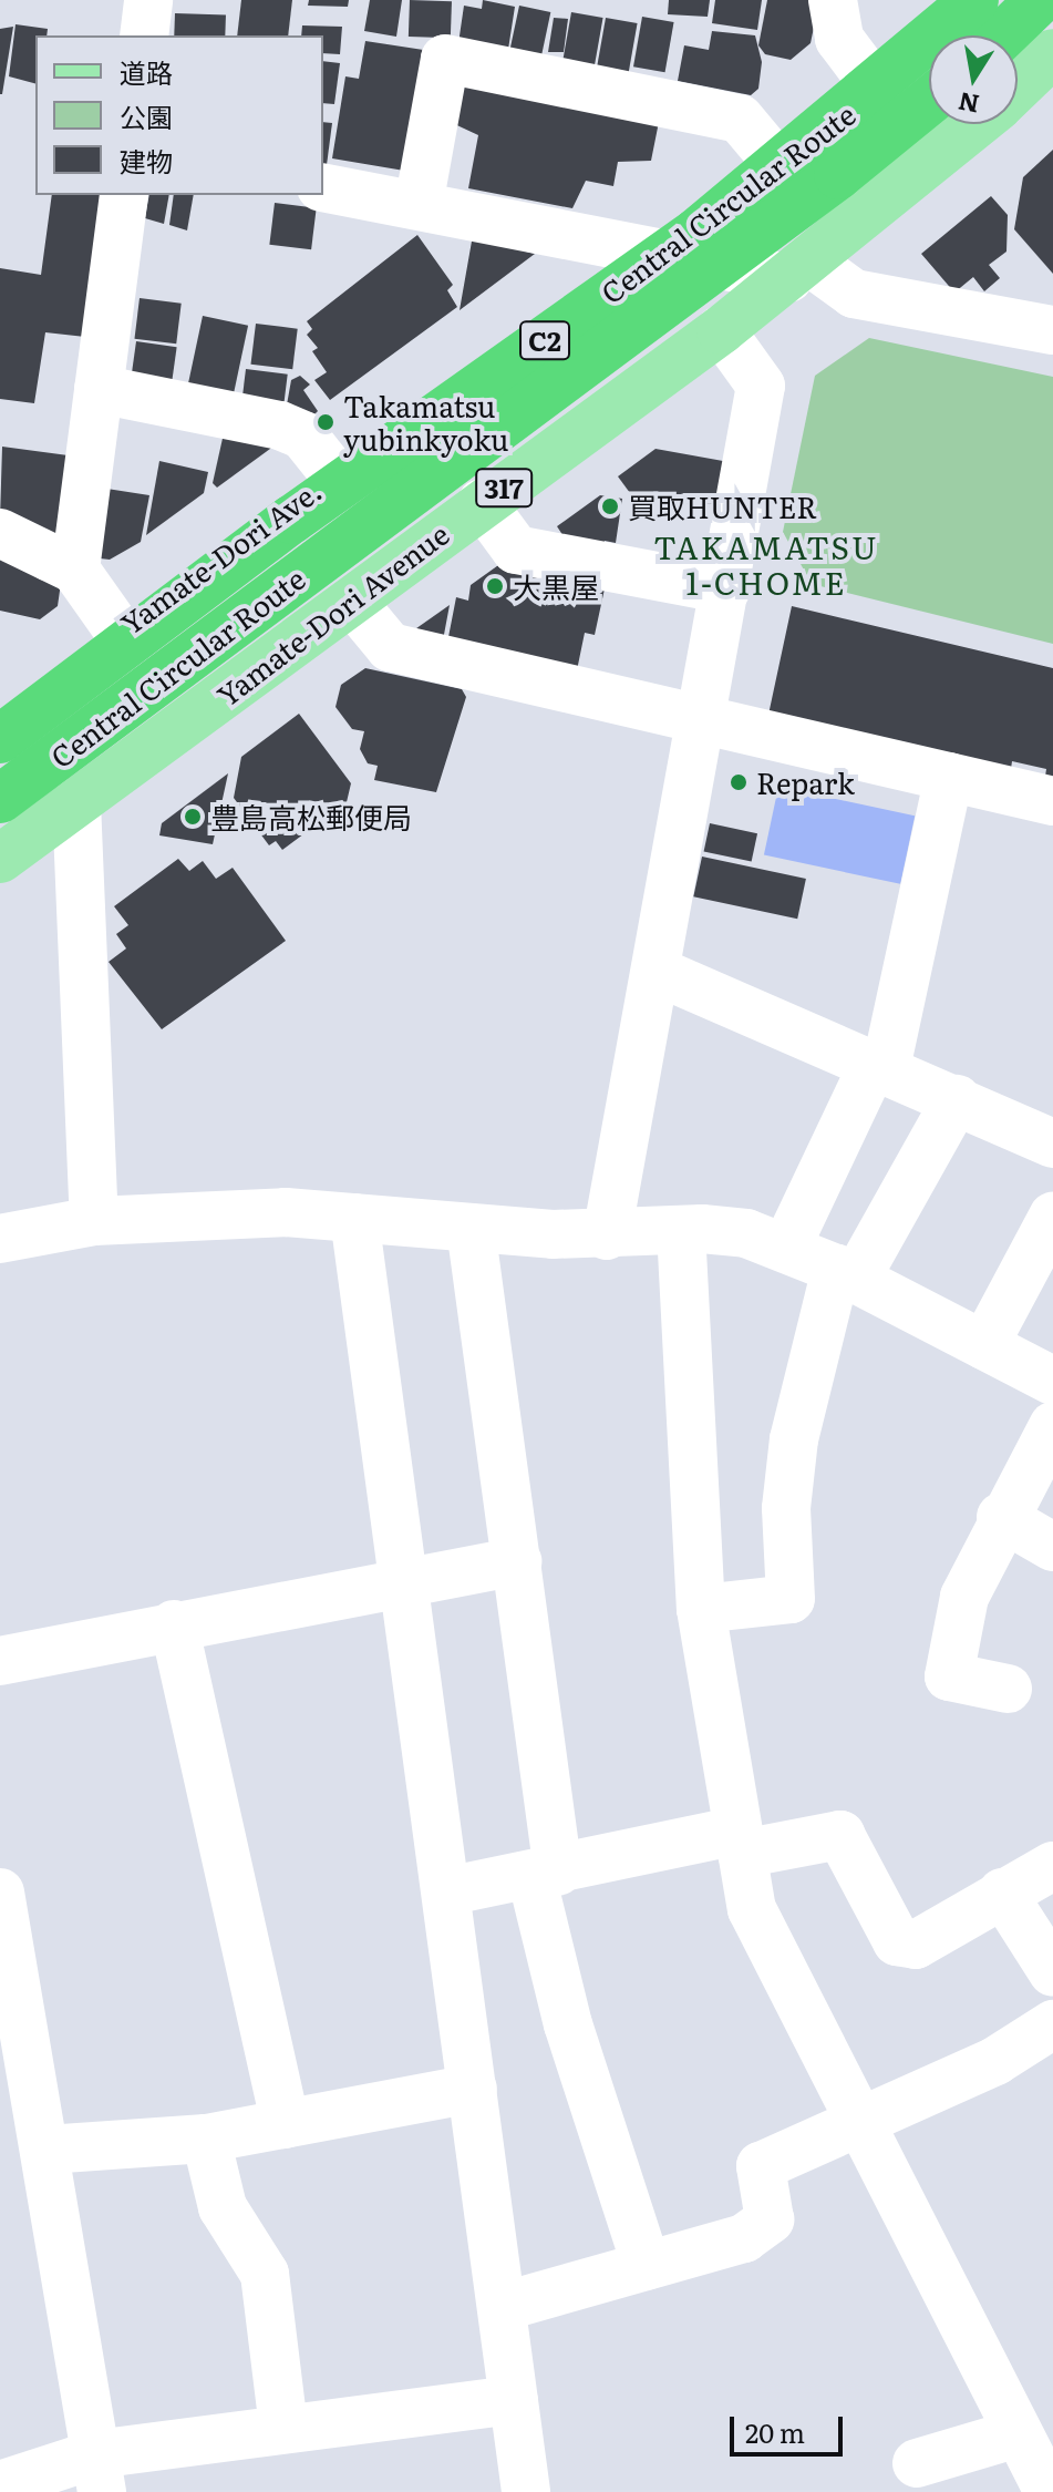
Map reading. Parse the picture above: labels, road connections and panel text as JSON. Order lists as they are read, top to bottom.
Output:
{
  "streets": {
    "highway": ["Central Circular Route", "C2"],
    "main road": ["317", "Yamate-Dori Ave.", "Yamate-Dori Avenue"]
  },
  "districts": ["TAKAMATSU 1-CHOME"],
  "places": [
    "Takamatsu yubinkyoku",
    "買取HUNTER",
    "大黒屋",
    "Repark",
    "豊島高松郵便局"
  ],
  "legend": ["道路", "公園", "建物"],
  "scale_bar": "20 m",
  "north": "bottom"
}
